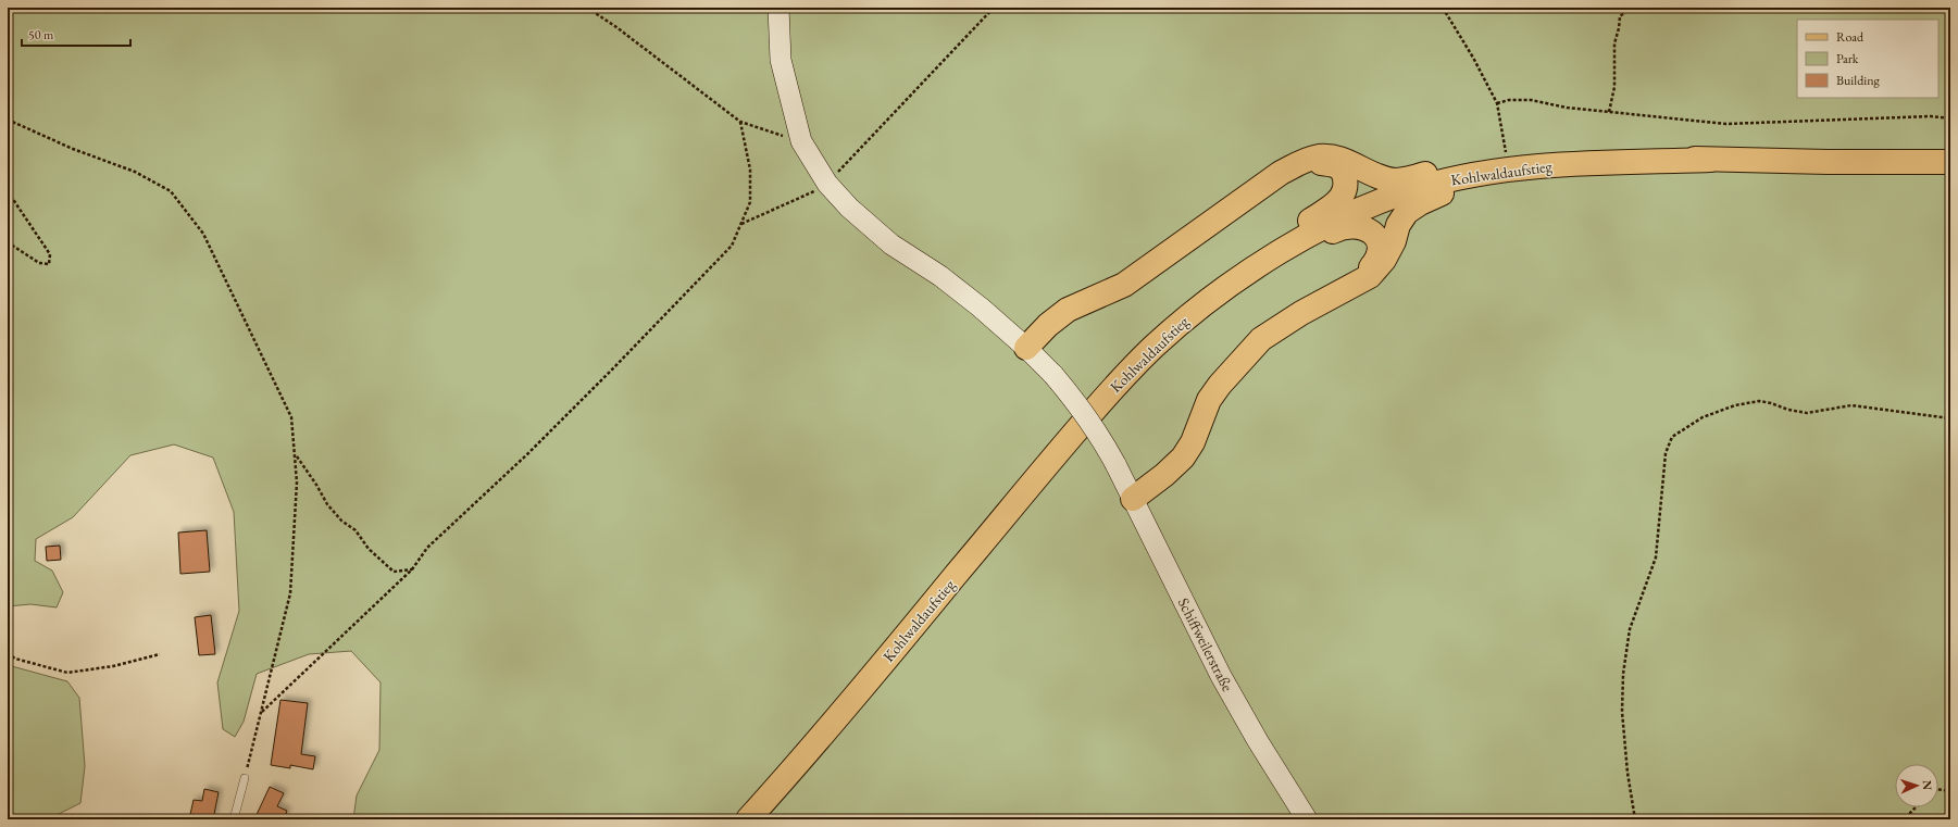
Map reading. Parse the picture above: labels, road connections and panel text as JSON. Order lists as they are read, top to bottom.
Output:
{
  "streets": {
    "main road": ["Kohlwaldaufstieg"],
    "street": ["Schiffweilerstraße"]
  },
  "legend": ["Road", "Park", "Building"],
  "scale_bar": "50 m",
  "north": "right"
}
